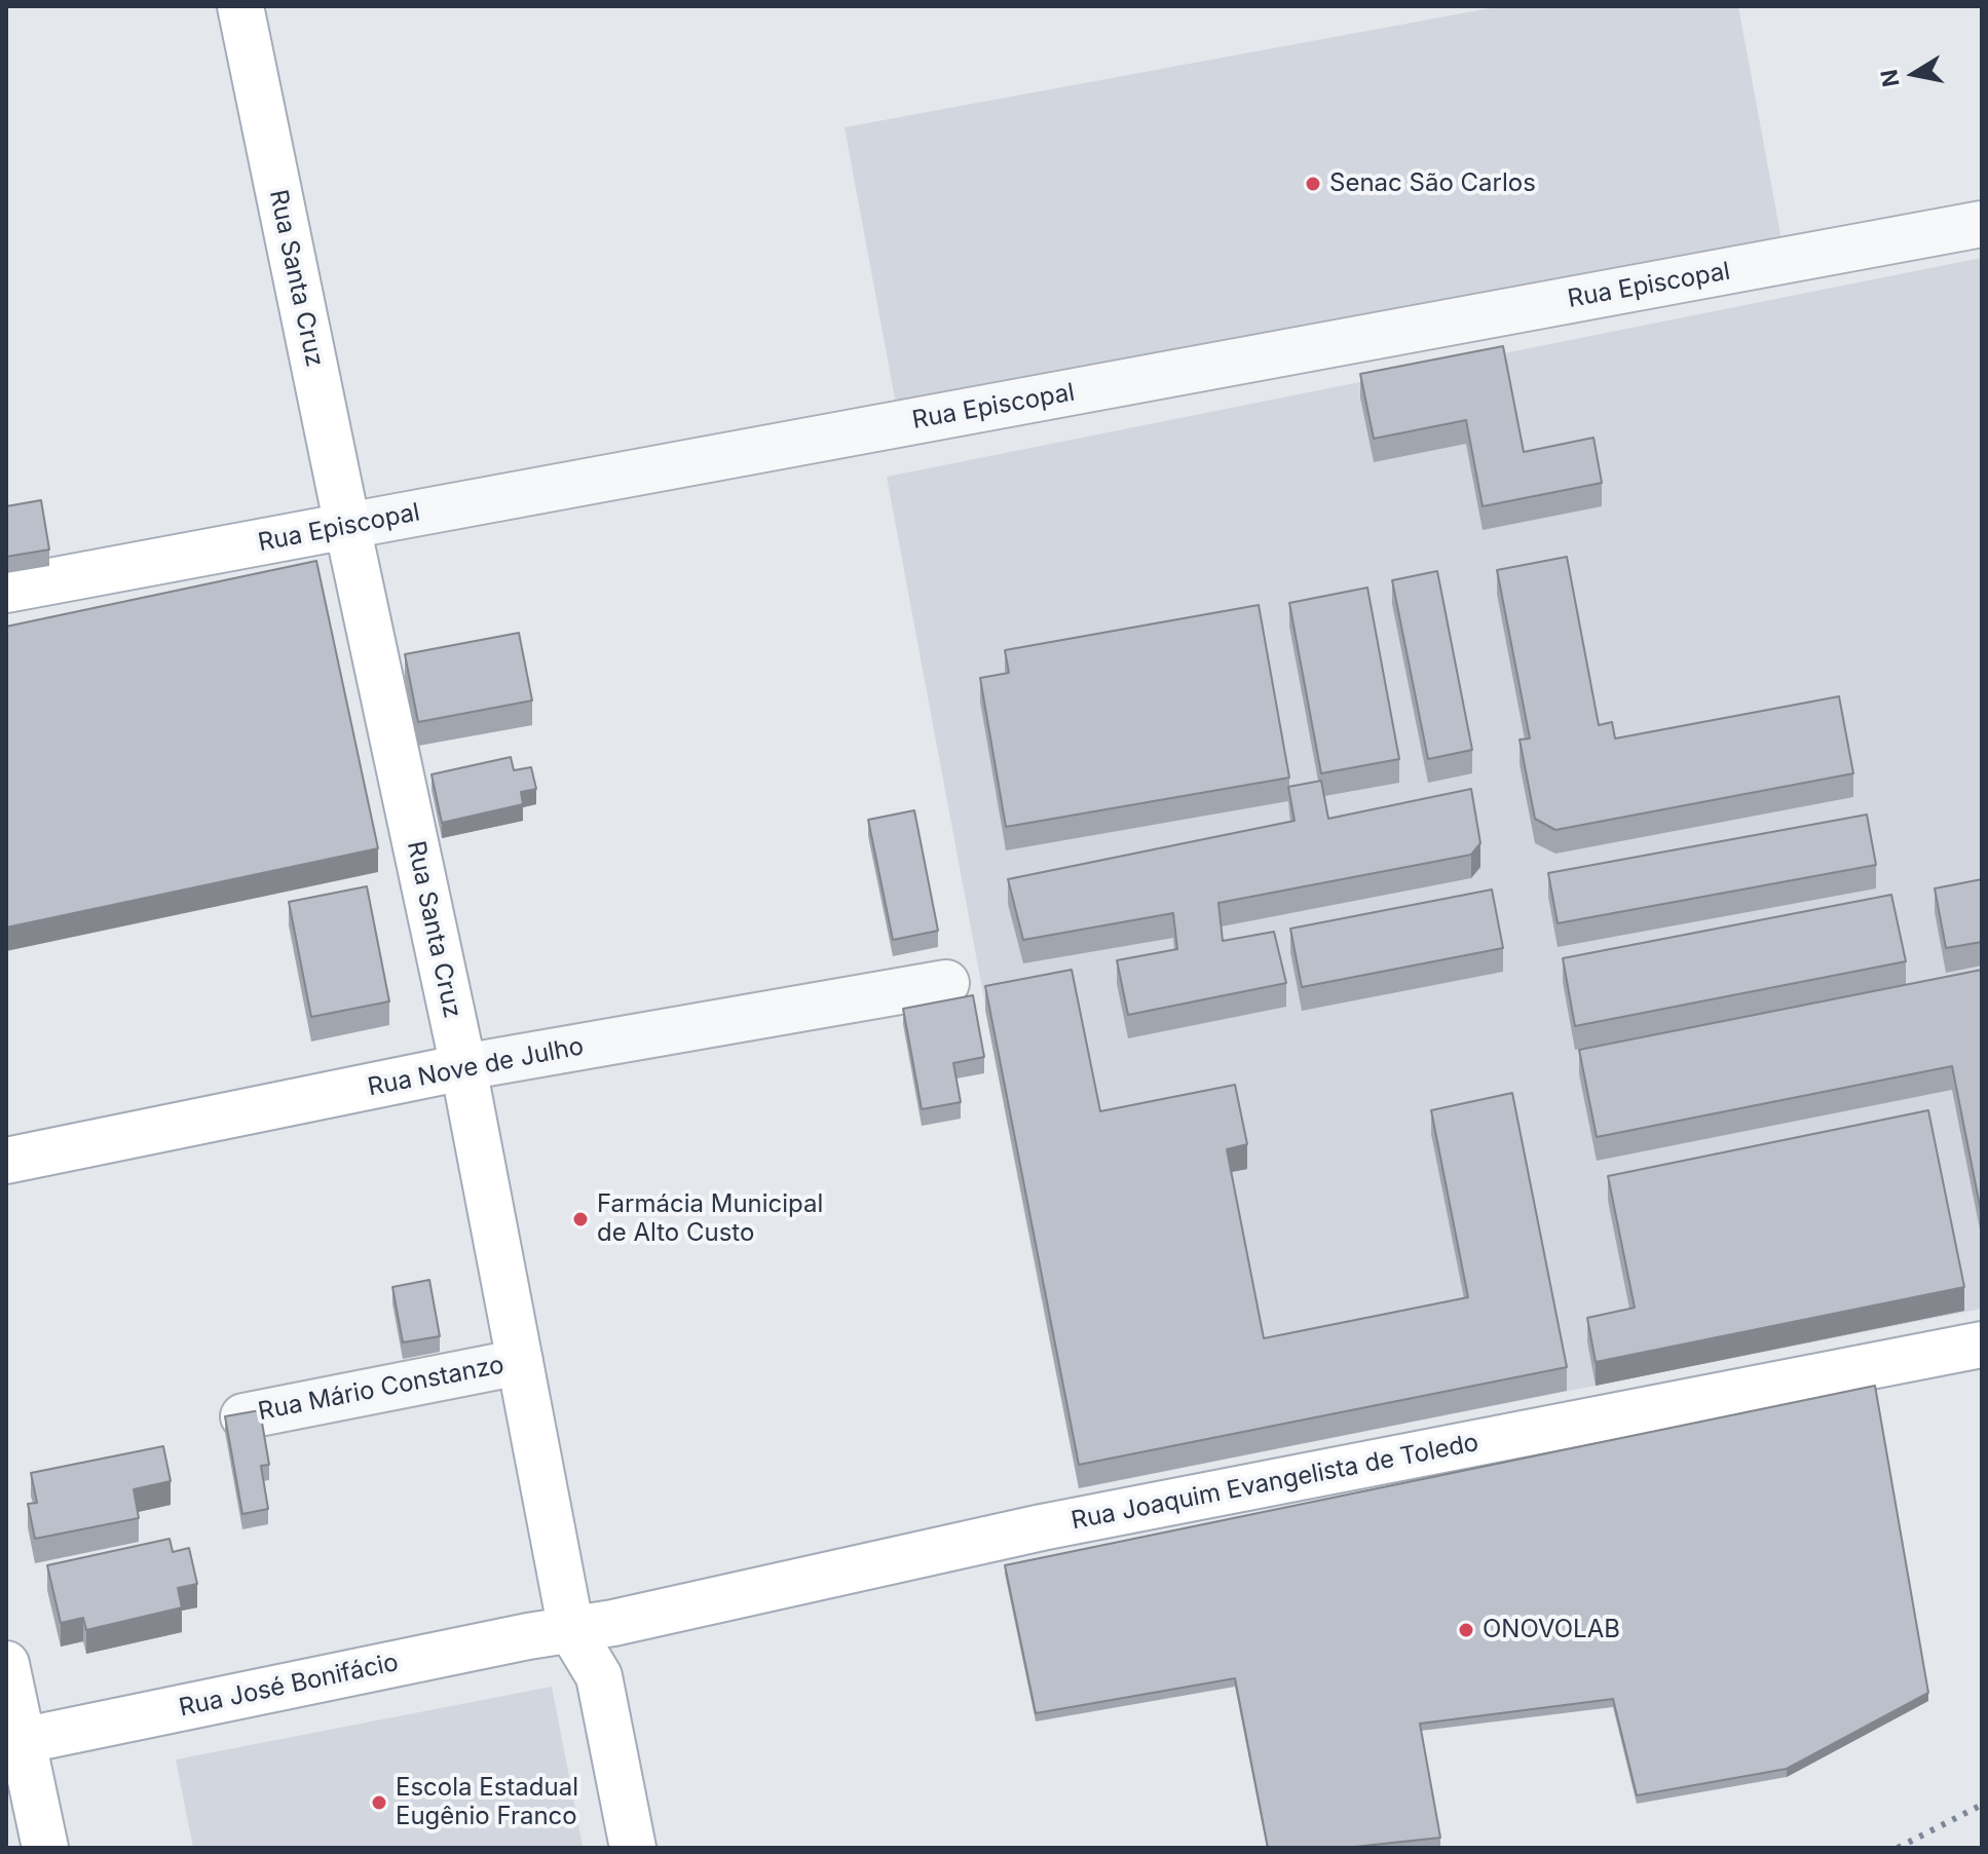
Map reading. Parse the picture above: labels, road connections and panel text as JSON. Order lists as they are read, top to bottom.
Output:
{
  "streets": {
    "main road": [
      "Rua Santa Cruz",
      "Rua Episcopal",
      "Rua Nove de Julho",
      "Rua Joaquim Evangelista de Toledo",
      "Rua José Bonifácio"
    ],
    "street": ["Rua Mário Constanzo"]
  },
  "crossings": [
    ["Rua Santa Cruz", "Rua Episcopal"],
    ["Rua Santa Cruz", "Rua Nove de Julho"],
    ["Rua Santa Cruz", "Rua Mário Constanzo"],
    ["Rua Santa Cruz", "Rua Joaquim Evangelista de Toledo"],
    ["Rua Santa Cruz", "Rua José Bonifácio"],
    ["Rua Joaquim Evangelista de Toledo", "Rua José Bonifácio"]
  ],
  "places": [
    "Senac São Carlos",
    "Farmácia Municipal de Alto Custo",
    "ONOVOLAB",
    "Escola Estadual Eugênio Franco"
  ],
  "north": "left"
}
